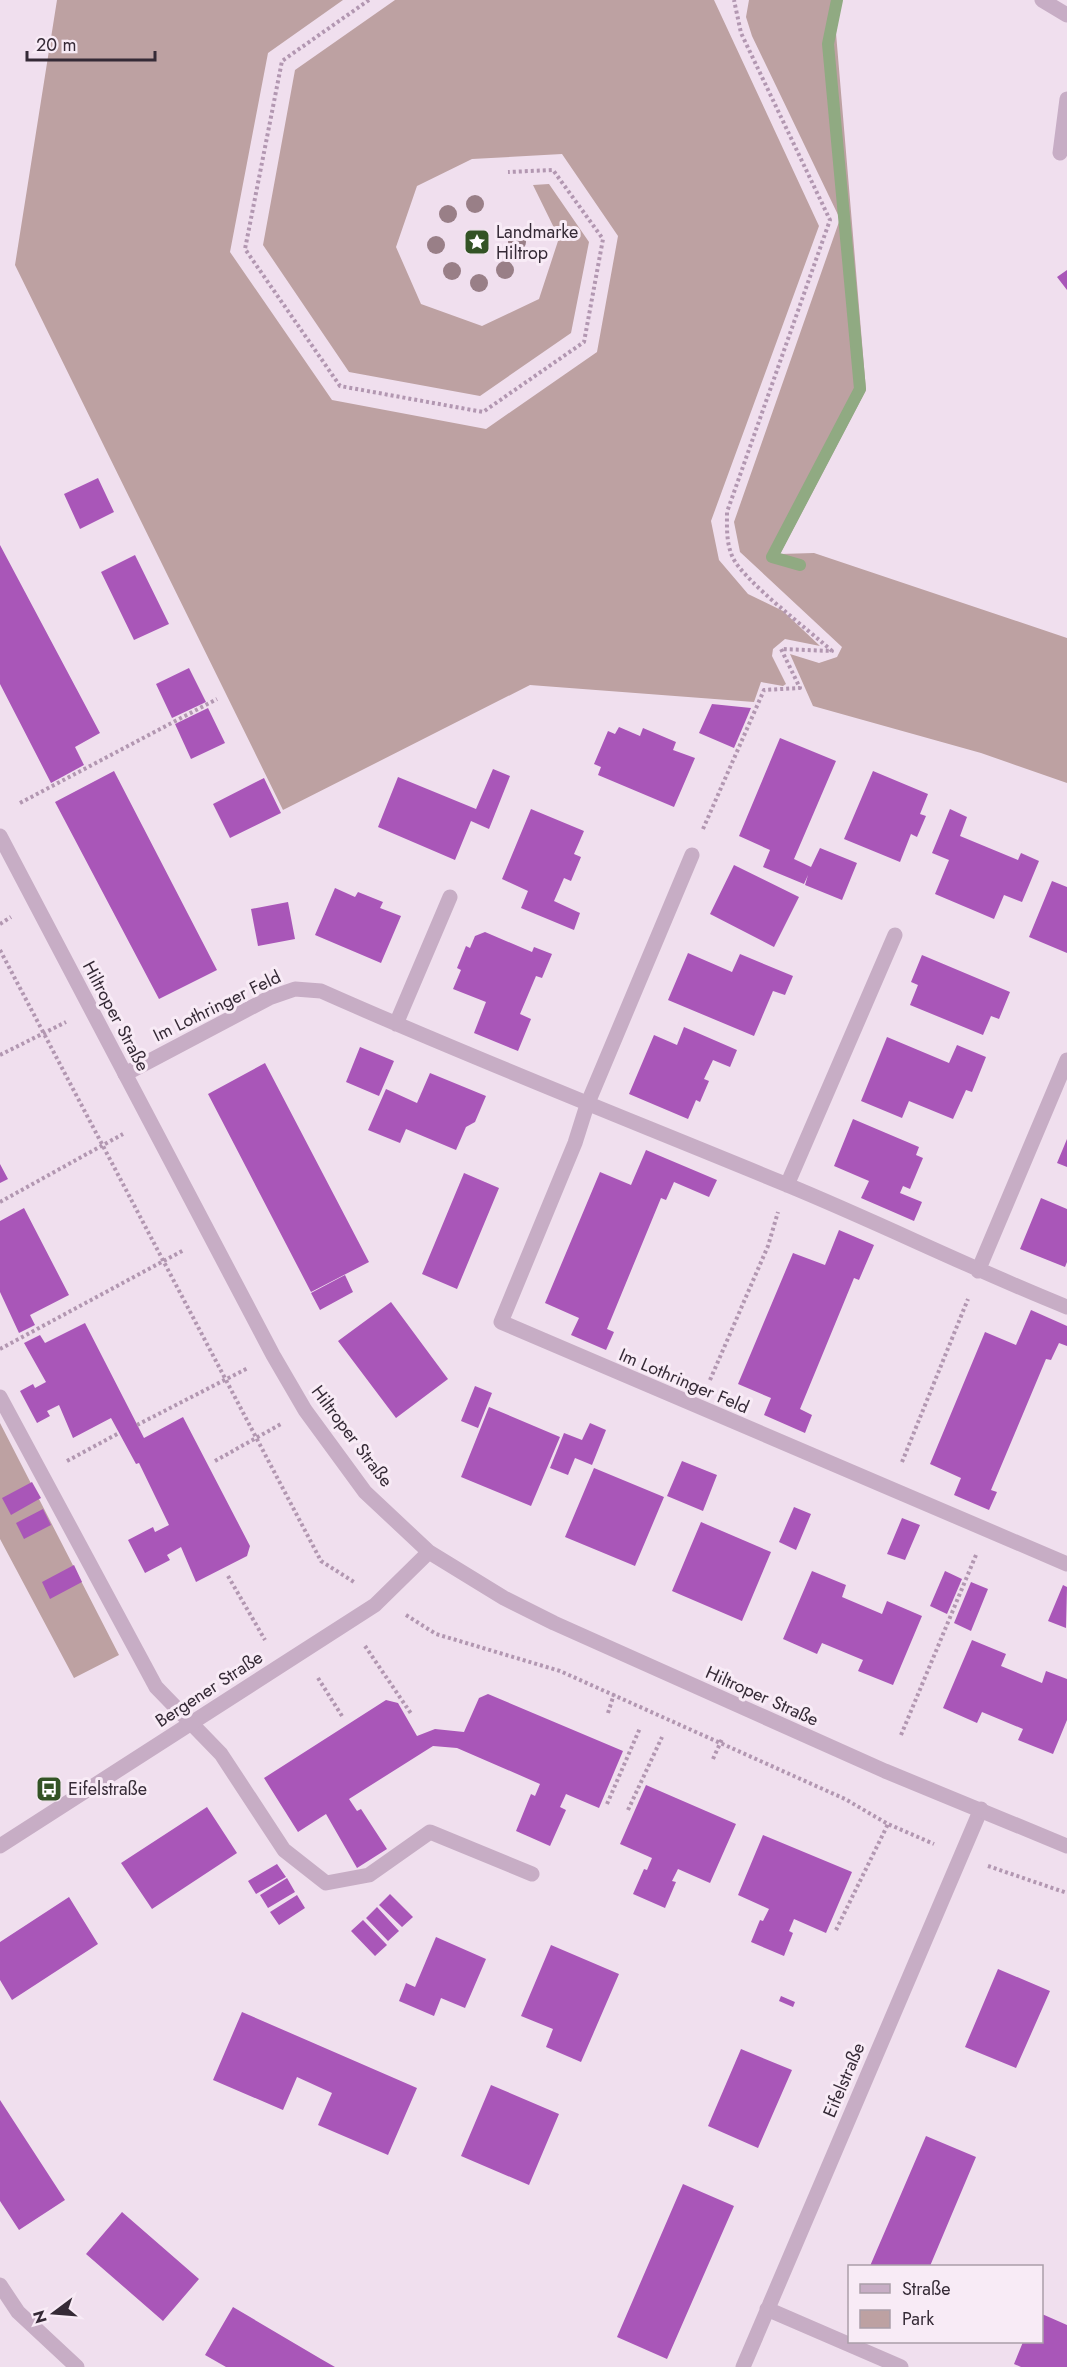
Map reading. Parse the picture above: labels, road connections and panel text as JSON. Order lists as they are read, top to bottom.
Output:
{
  "streets": {
    "street": [
      "Im Lothringer Feld",
      "Hiltroper Straße",
      "Bergener Straße",
      "Eifelstraße"
    ]
  },
  "crossings": [
    ["Im Lothringer Feld", "Hiltroper Straße"],
    ["Hiltroper Straße", "Bergener Straße"],
    ["Hiltroper Straße", "Eifelstraße"]
  ],
  "places": {
    "place": ["Landmarke Hiltrop"],
    "bus stop": ["Eifelstraße"]
  },
  "legend": ["Straße", "Park"],
  "scale_bar": "20 m",
  "north": "left"
}
